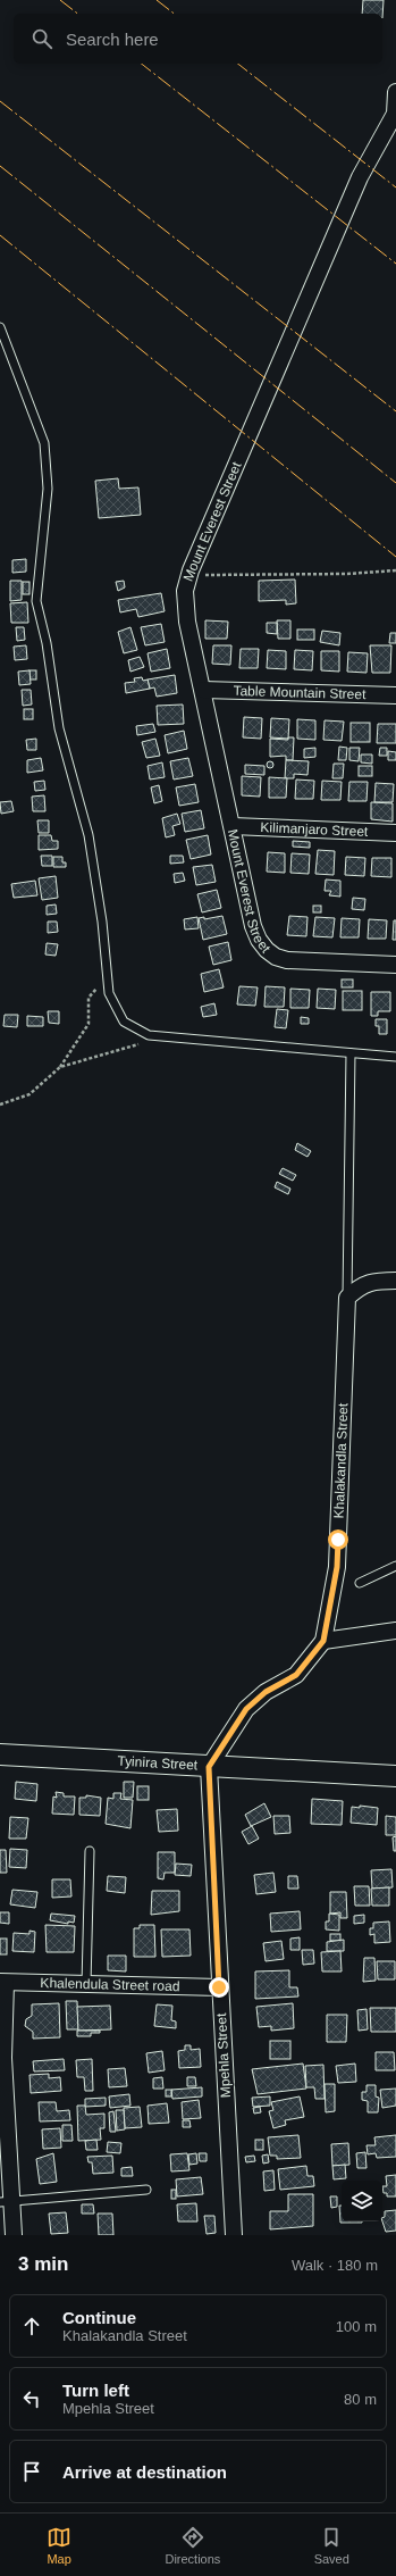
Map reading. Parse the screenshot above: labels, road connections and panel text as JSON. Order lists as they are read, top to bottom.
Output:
{
  "streets": {
    "street": [
      "Mount Everest Street",
      "Table Mountain Street",
      "Kilimanjaro Street",
      "Khalakandla Street",
      "Tyinira Street",
      "Khalendula Street road",
      "Mpehla Street"
    ]
  },
  "crossings": [
    ["Mount Everest Street", "Table Mountain Street"],
    ["Mount Everest Street", "Kilimanjaro Street"],
    ["Khalakandla Street", "Tyinira Street"],
    ["Khalakandla Street", "Mpehla Street"],
    ["Tyinira Street", "Mpehla Street"],
    ["Khalendula Street road", "Mpehla Street"]
  ],
  "page": {
    "search": "Search here",
    "heading": ["3 min", "Walk · 180 m"],
    "list": [
      ["Continue", "Khalakandla Street", "100 m"],
      ["Turn left", "Mpehla Street", "80 m"],
      "Arrive at destination"
    ],
    "nav": ["Map", "Directions", "Saved"]
  }
}
